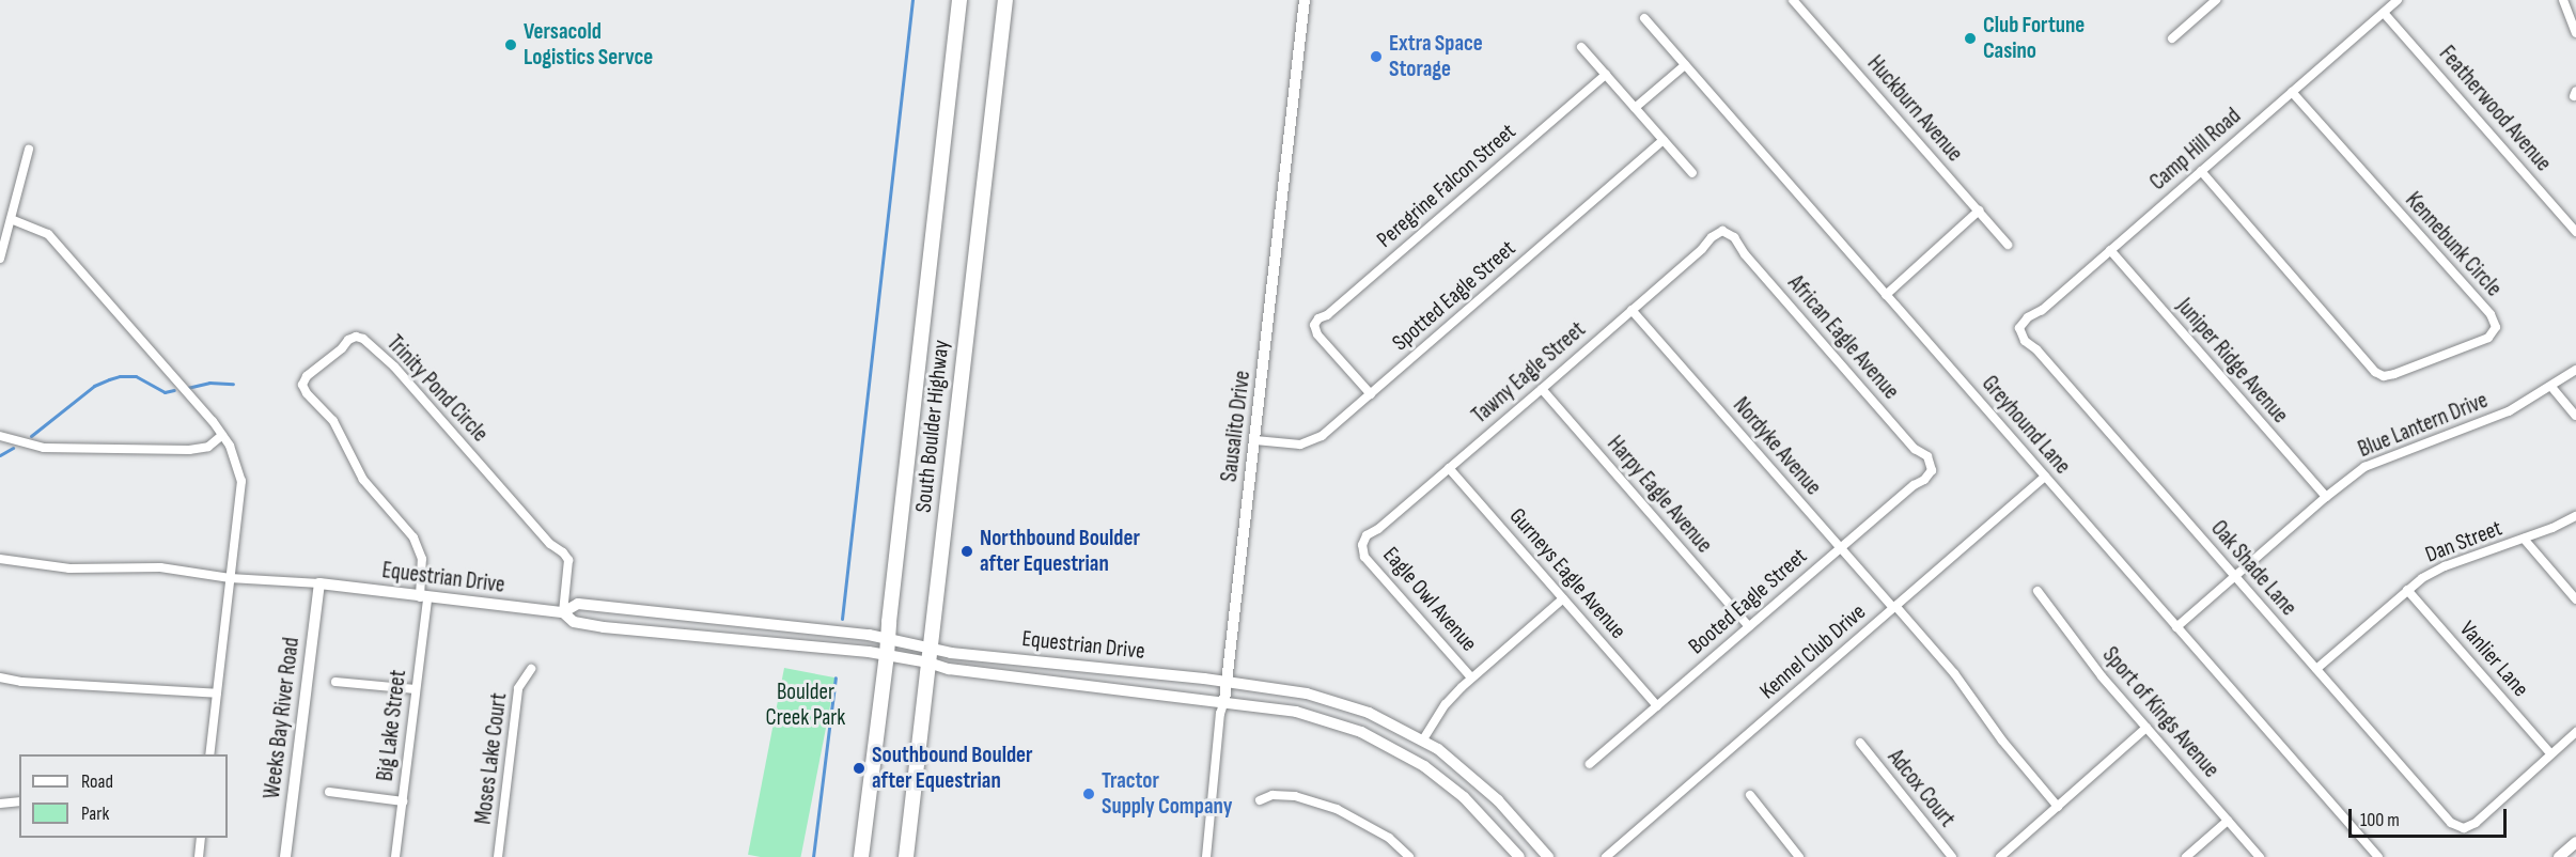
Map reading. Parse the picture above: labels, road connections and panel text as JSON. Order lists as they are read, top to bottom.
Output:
{
  "streets": {
    "main road": ["South Boulder Highway"],
    "street": [
      "Huckburn Avenue",
      "Featherwood Avenue",
      "Camp Hill Road",
      "Peregrine Falcon Street",
      "Kennebunk Circle",
      "Spotted Eagle Street",
      "African Eagle Avenue",
      "Juniper Ridge Avenue",
      "Tawny Eagle Street",
      "Trinity Pond Circle",
      "Greyhound Lane",
      "Blue Lantern Drive",
      "Sausalito Drive",
      "Nordyke Avenue",
      "Harpy Eagle Avenue",
      "Dan Street",
      "Oak Shade Lane",
      "Gurneys Eagle Avenue",
      "Equestrian Drive",
      "Eagle Owl Avenue",
      "Booted Eagle Street",
      "Kennel Club Drive",
      "Vanlier Lane",
      "Sport of Kings Avenue",
      "Weeks Bay River Road",
      "Big Lake Street",
      "Moses Lake Court",
      "Adcox Court"
    ]
  },
  "crossings": [
    ["Featherwood Avenue", "Camp Hill Road"],
    ["Camp Hill Road", "Kennebunk Circle"],
    ["Camp Hill Road", "Juniper Ridge Avenue"],
    ["Camp Hill Road", "Oak Shade Lane"],
    ["Peregrine Falcon Street", "Spotted Eagle Street"],
    ["Spotted Eagle Street", "Sausalito Drive"],
    ["African Eagle Avenue", "Tawny Eagle Street"],
    ["African Eagle Avenue", "Booted Eagle Street"],
    ["Juniper Ridge Avenue", "Blue Lantern Drive"],
    ["Tawny Eagle Street", "Nordyke Avenue"],
    ["Tawny Eagle Street", "Harpy Eagle Avenue"],
    ["Tawny Eagle Street", "Gurneys Eagle Avenue"],
    ["Tawny Eagle Street", "Eagle Owl Avenue"],
    ["Trinity Pond Circle", "Equestrian Drive"],
    ["Trinity Pond Circle", "Big Lake Street"],
    ["Greyhound Lane", "Blue Lantern Drive"],
    ["Greyhound Lane", "Kennel Club Drive"],
    ["Blue Lantern Drive", "Oak Shade Lane"],
    ["South Boulder Highway", "Equestrian Drive"],
    ["Sausalito Drive", "Equestrian Drive"],
    ["Nordyke Avenue", "Booted Eagle Street"],
    ["Nordyke Avenue", "Kennel Club Drive"],
    ["Harpy Eagle Avenue", "Booted Eagle Street"],
    ["Dan Street", "Oak Shade Lane"],
    ["Dan Street", "Vanlier Lane"],
    ["Oak Shade Lane", "Vanlier Lane"],
    ["Gurneys Eagle Avenue", "Booted Eagle Street"],
    ["Equestrian Drive", "Weeks Bay River Road"],
    ["Equestrian Drive", "Big Lake Street"]
  ],
  "parks": ["Boulder Creek Park"],
  "places": [
    "Club Fortune Casino",
    "Versacold Logistics Servce",
    "Extra Space Storage",
    "Northbound Boulder after Equestrian",
    "Southbound Boulder after Equestrian",
    "Tractor Supply Company"
  ],
  "legend": ["Road", "Park"],
  "scale_bar": "100 m"
}
